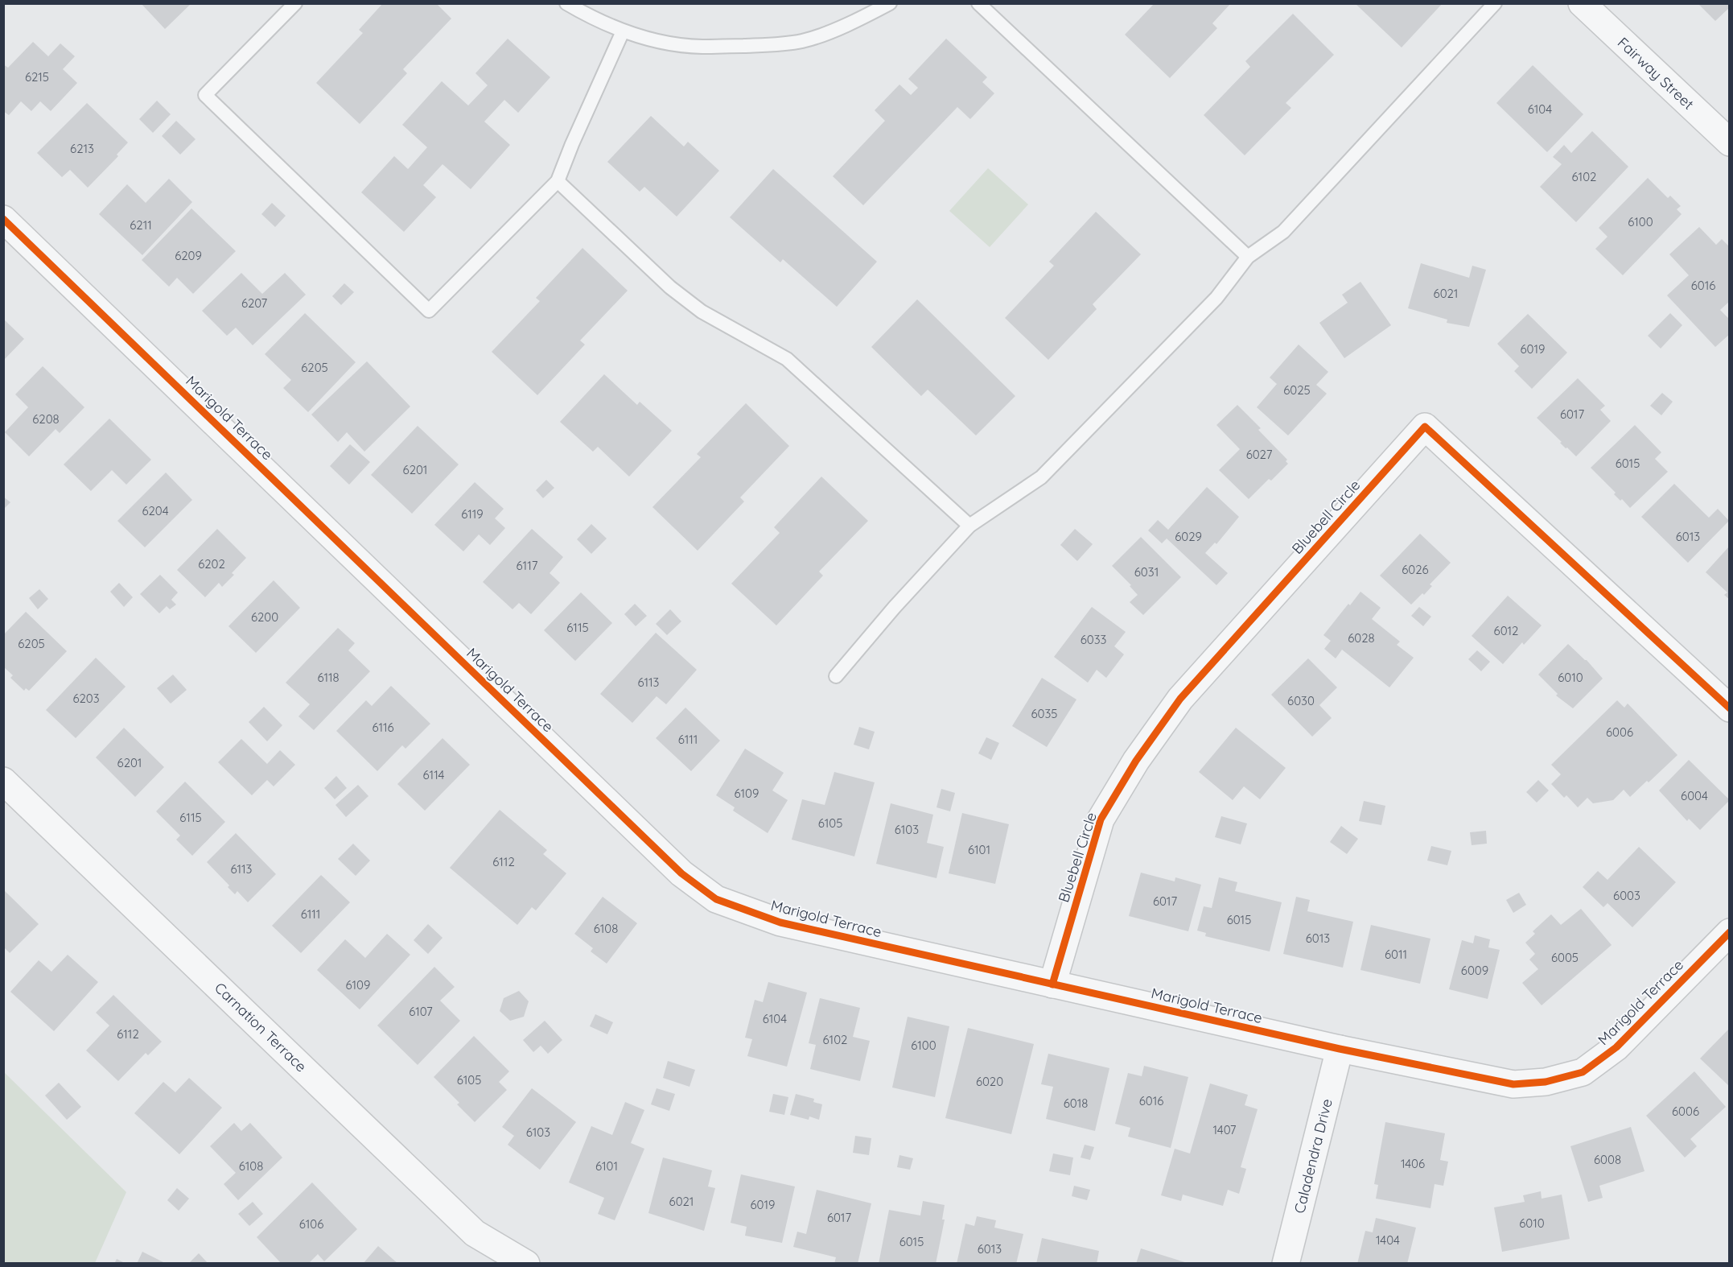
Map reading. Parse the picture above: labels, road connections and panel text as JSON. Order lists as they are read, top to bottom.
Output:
{
  "streets": {
    "street": [
      "Fairway Street",
      "Marigold Terrace",
      "Bluebell Circle",
      "Carnation Terrace",
      "Caladendra Drive"
    ]
  },
  "crossings": [
    ["Marigold Terrace", "Bluebell Circle"],
    ["Marigold Terrace", "Caladendra Drive"]
  ],
  "house_numbers": [
    "6215",
    "6104",
    "6213",
    "6102",
    "6100",
    "6211",
    "6209",
    "6016",
    "6021",
    "6207",
    "6019",
    "6205",
    "6025",
    "6017",
    "6208",
    "6027",
    "6015",
    "6201",
    "6204",
    "6119",
    "6029",
    "6013",
    "6202",
    "6117",
    "6026",
    "6031",
    "6200",
    "6115",
    "6012",
    "6028",
    "6033",
    "6205",
    "6118",
    "6010",
    "6113",
    "6203",
    "6030",
    "6035",
    "6116",
    "6006",
    "6111",
    "6201",
    "6114",
    "6109",
    "6004",
    "6115",
    "6105",
    "6103",
    "6101",
    "6112",
    "6113",
    "6003",
    "6017",
    "6111",
    "6015",
    "6108",
    "6013",
    "6011",
    "6005",
    "6009",
    "6109",
    "6107",
    "6104",
    "6112",
    "6102",
    "6100",
    "6105",
    "6020",
    "6016",
    "6018",
    "6006",
    "1407",
    "6103",
    "6008",
    "1406",
    "6108",
    "6101",
    "6021",
    "6019",
    "6017",
    "6010",
    "6106",
    "1404",
    "6015",
    "6013"
  ]
}
